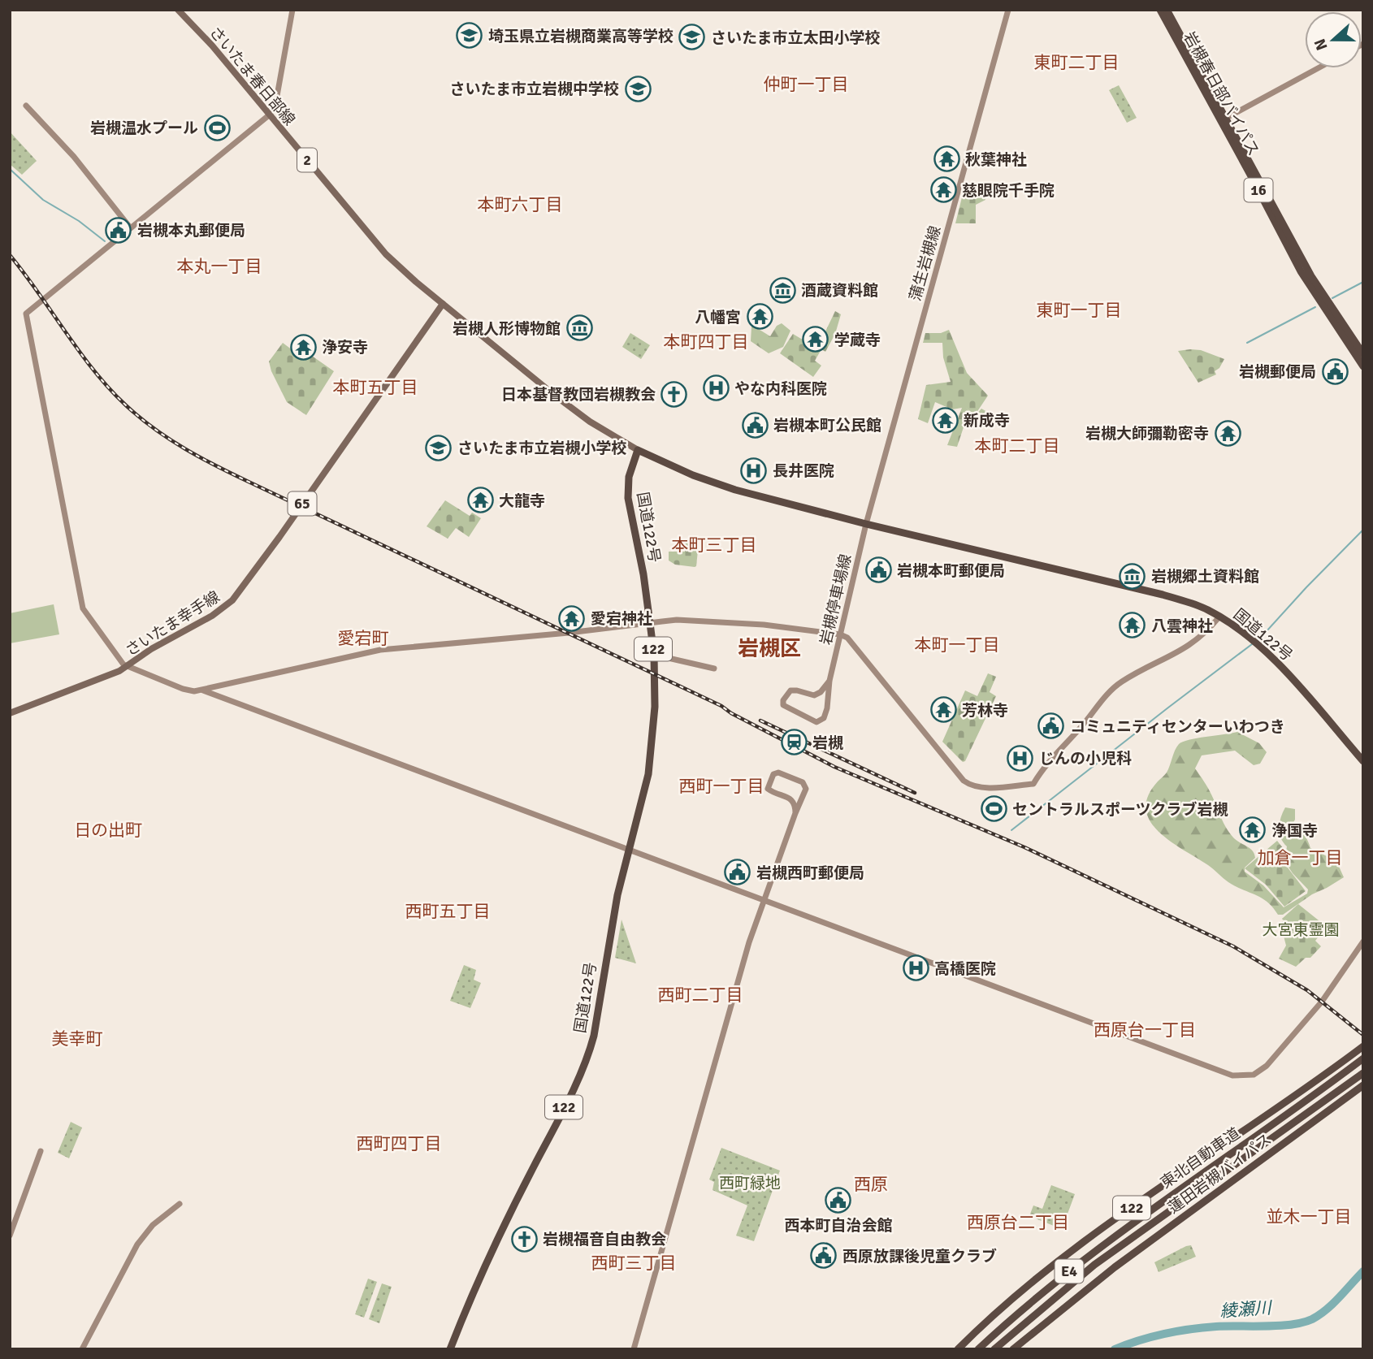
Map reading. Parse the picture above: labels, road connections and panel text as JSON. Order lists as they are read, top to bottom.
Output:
{
  "streets": {
    "highway": [
      "岩槻春日部バイパス",
      "16",
      "国道122号",
      "122",
      "東北自動車道",
      "蓮田岩槻バイパス",
      "E4"
    ],
    "main road": [
      "さいたま春日部線",
      "2",
      "65",
      "さいたま幸手線"
    ],
    "street": ["蒲生岩槻線", "岩槻停車場線"]
  },
  "crossings": [
    ["さいたま春日部線", "国道122号"],
    ["さいたま春日部線", "さいたま幸手線"],
    ["蒲生岩槻線", "国道122号"],
    ["蒲生岩槻線", "岩槻停車場線"],
    ["国道122号", "岩槻停車場線"]
  ],
  "districts": [
    "東町二丁目",
    "仲町一丁目",
    "本町六丁目",
    "本丸一丁目",
    "東町一丁目",
    "本町四丁目",
    "本町五丁目",
    "本町二丁目",
    "本町三丁目",
    "愛宕町",
    "本町一丁目",
    "岩槻区",
    "西町一丁目",
    "日の出町",
    "加倉一丁目",
    "西町五丁目",
    "西町二丁目",
    "西原台一丁目",
    "美幸町",
    "西町四丁目",
    "西原",
    "並木一丁目",
    "西原台二丁目",
    "西町三丁目"
  ],
  "water": ["綾瀬川"],
  "parks": ["大宮東霊園", "西町緑地"],
  "places": {
    "school or university": [
      "埼玉県立岩槻商業高等学校",
      "さいたま市立太田小学校",
      "さいたま市立岩槻中学校",
      "さいたま市立岩槻小学校"
    ],
    "sports": ["岩槻温水プール", "セントラルスポーツクラブ岩槻"],
    "temple": [
      "秋葉神社",
      "慈眼院千手院",
      "八幡宮",
      "学蔵寺",
      "浄安寺",
      "新成寺",
      "岩槻大師彌勒密寺",
      "大龍寺",
      "愛宕神社",
      "八雲神社",
      "芳林寺",
      "浄国寺"
    ],
    "public building": [
      "岩槻本丸郵便局",
      "岩槻郵便局",
      "岩槻本町公民館",
      "岩槻本町郵便局",
      "コミュニティセンターいわつき",
      "岩槻西町郵便局",
      "西本町自治会館",
      "西原放課後児童クラブ"
    ],
    "museum": ["酒蔵資料館", "岩槻人形博物館", "岩槻郷土資料館"],
    "hospital": [
      "やな内科医院",
      "長井医院",
      "じんの小児科",
      "高橋医院"
    ],
    "church": ["日本基督教団岩槻教会", "岩槻福音自由教会"],
    "station": ["岩槻"]
  },
  "north": "left"
}
